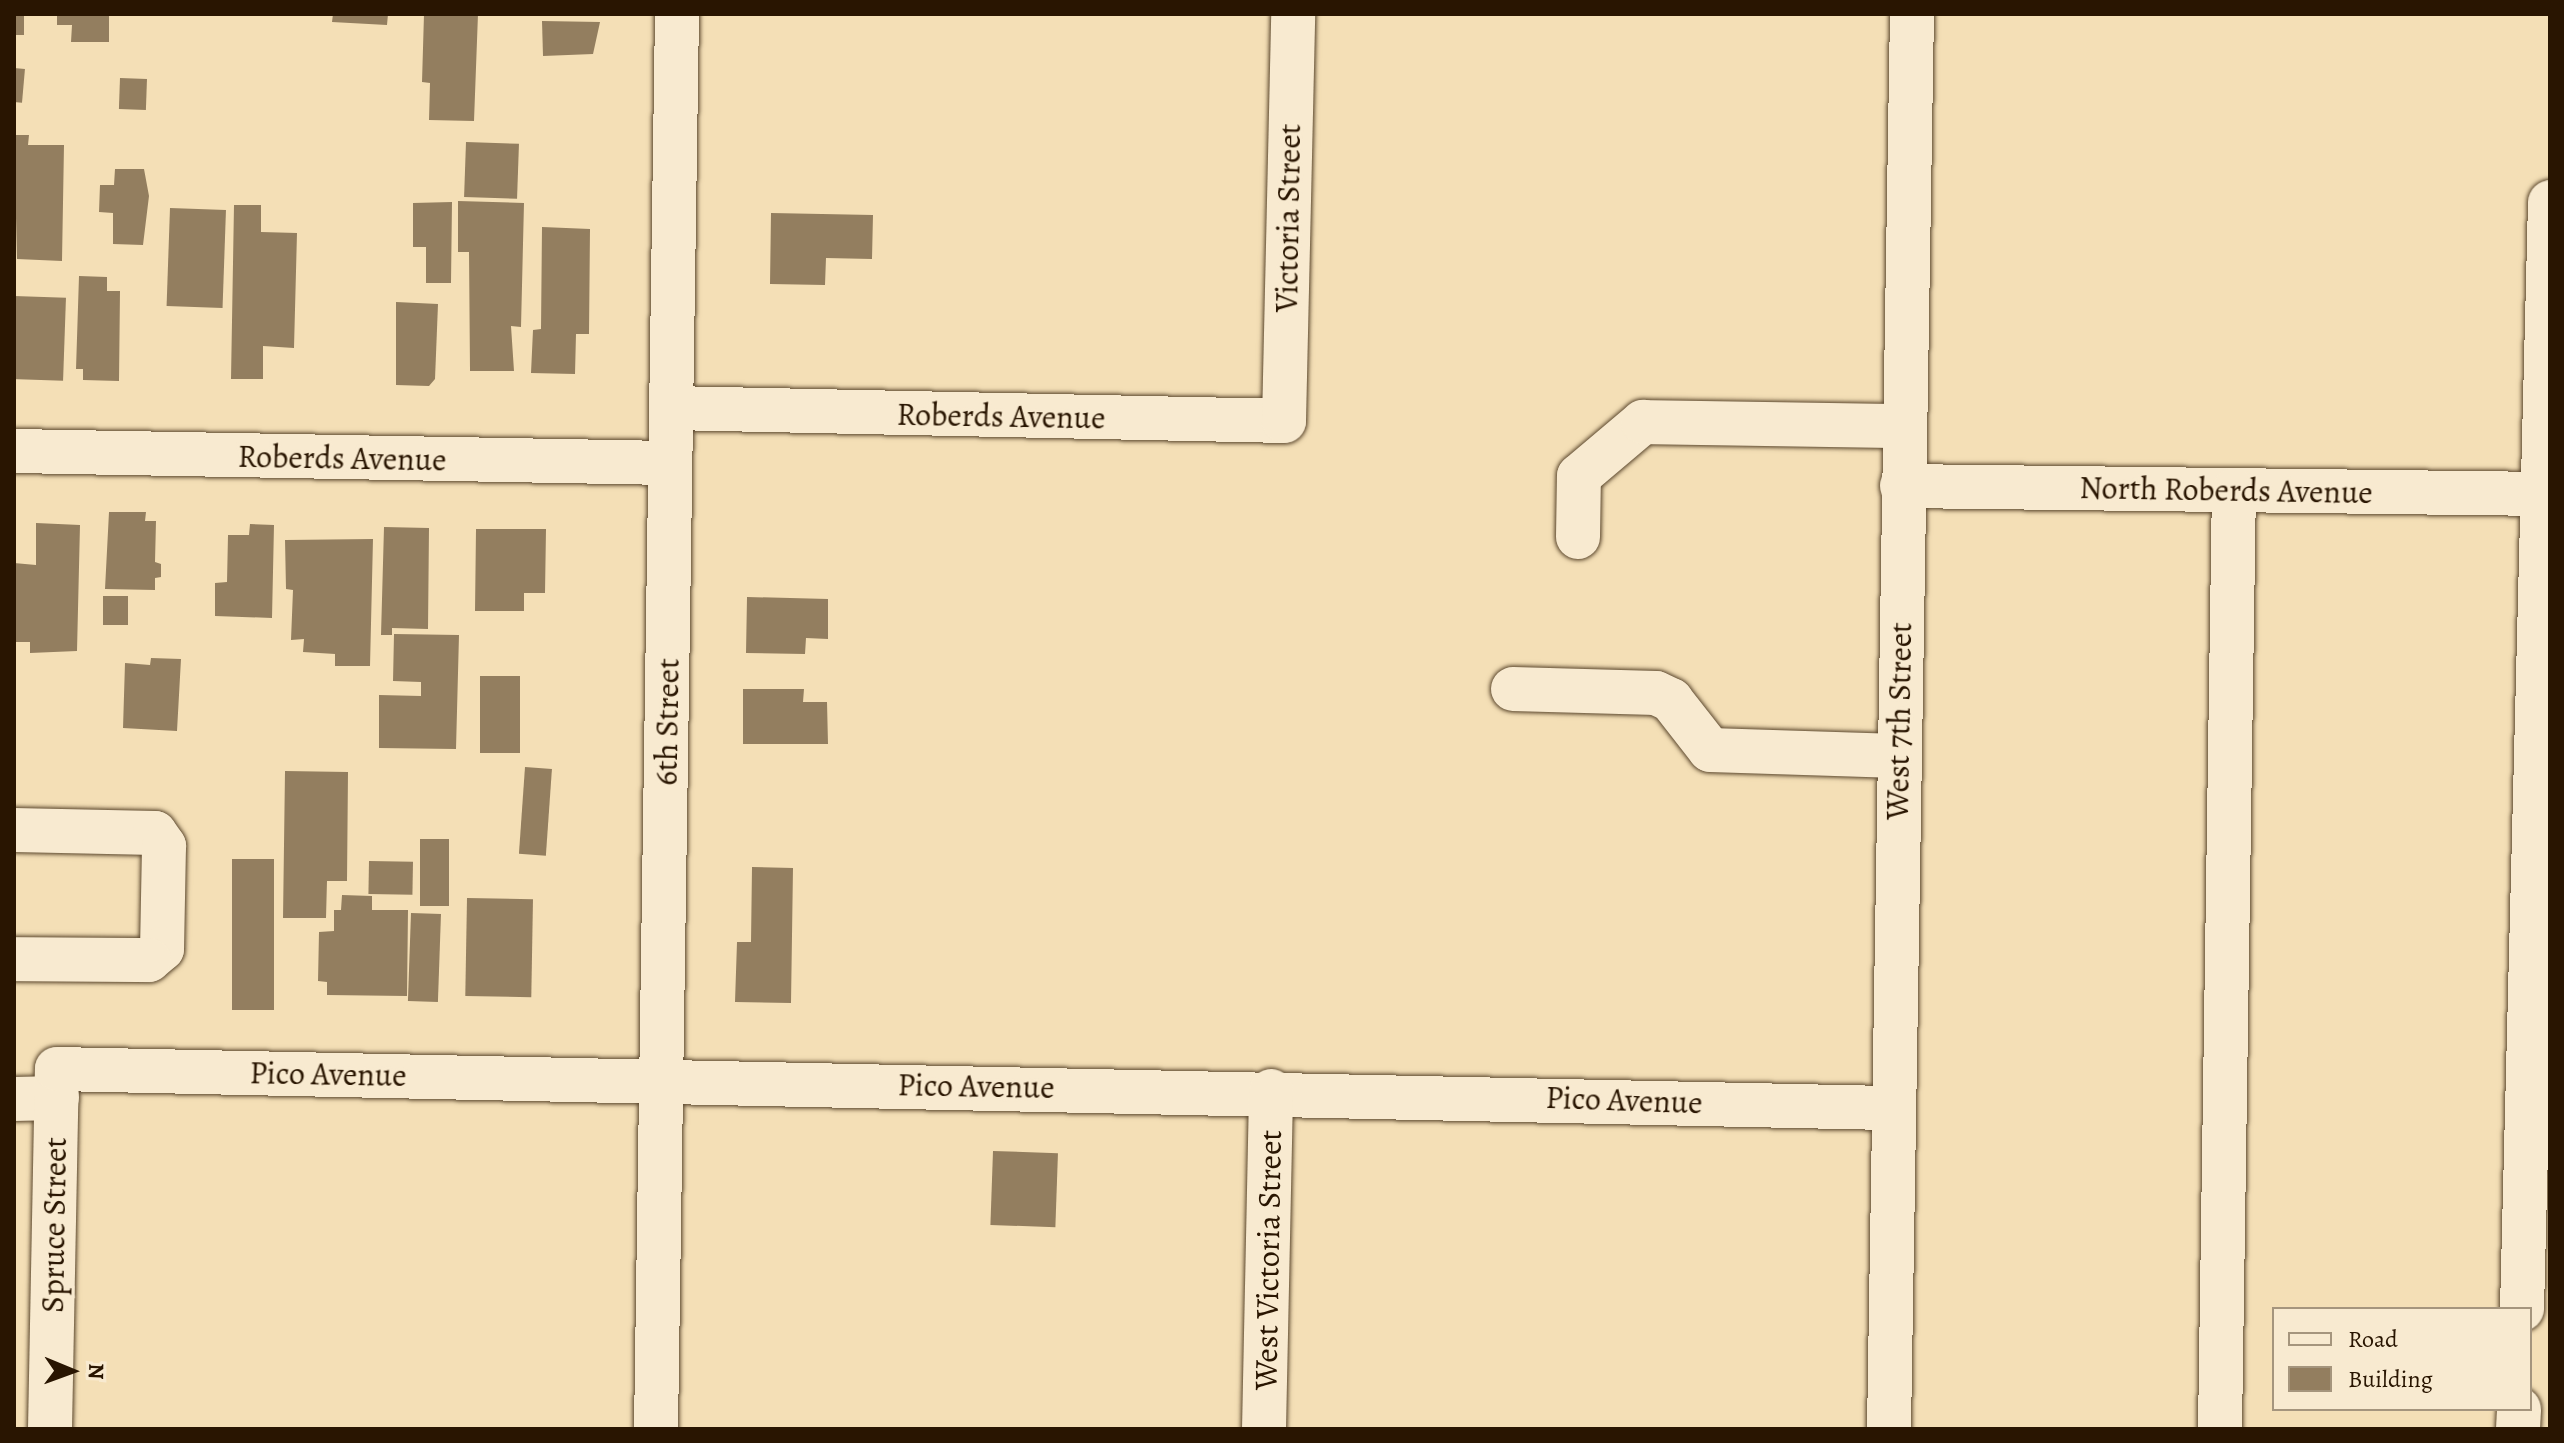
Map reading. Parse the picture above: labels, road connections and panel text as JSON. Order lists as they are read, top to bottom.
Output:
{
  "streets": {
    "street": [
      "Victoria Street",
      "Roberds Avenue",
      "North Roberds Avenue",
      "West 7th Street",
      "6th Street",
      "Pico Avenue",
      "Spruce Street",
      "West Victoria Street"
    ]
  },
  "crossings": [
    ["Victoria Street", "Roberds Avenue"],
    ["Roberds Avenue", "6th Street"],
    ["North Roberds Avenue", "West 7th Street"],
    ["West 7th Street", "Pico Avenue"],
    ["6th Street", "Pico Avenue"],
    ["Pico Avenue", "Spruce Street"],
    ["Pico Avenue", "West Victoria Street"]
  ],
  "legend": ["Road", "Building"],
  "north": "right"
}
